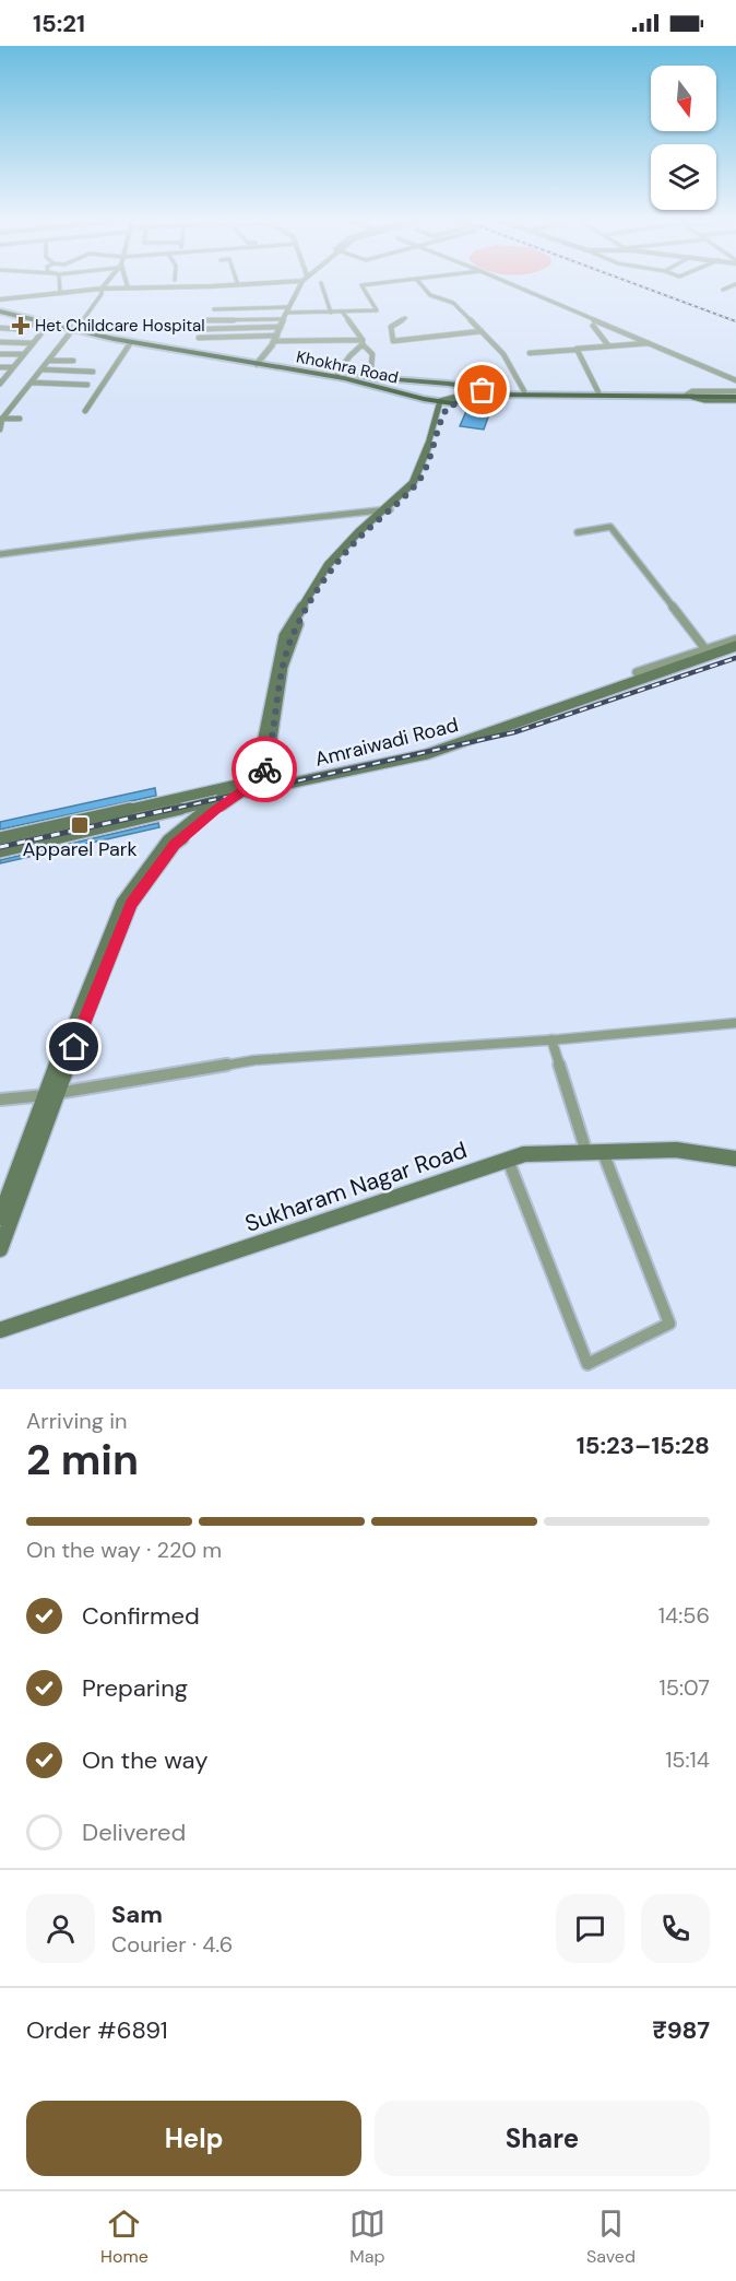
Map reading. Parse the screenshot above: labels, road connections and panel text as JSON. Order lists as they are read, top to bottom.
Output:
{
  "streets": {
    "main road": ["Khokhra Road", "Amraiwadi Road", "Sukharam Nagar Road"]
  },
  "places": {
    "health": ["Het Childcare Hospital"],
    "transit": ["Apparel Park"]
  },
  "north": "bottom",
  "page": {
    "status": "15:21",
    "heading": ["2 min", "Arriving in", "15:23–15:28"],
    "panel": [
      "Sam",
      "Courier · 4.6",
      "Order #6891",
      "₹987"
    ],
    "bar": "On the way · 220 m",
    "list": [
      ["Confirmed", "14:56"],
      ["Preparing", "15:07"],
      ["On the way", "15:14"],
      "Delivered"
    ],
    "buttons": ["Help", "Share"],
    "tabs": ["Home", "Map", "Saved"]
  }
}
